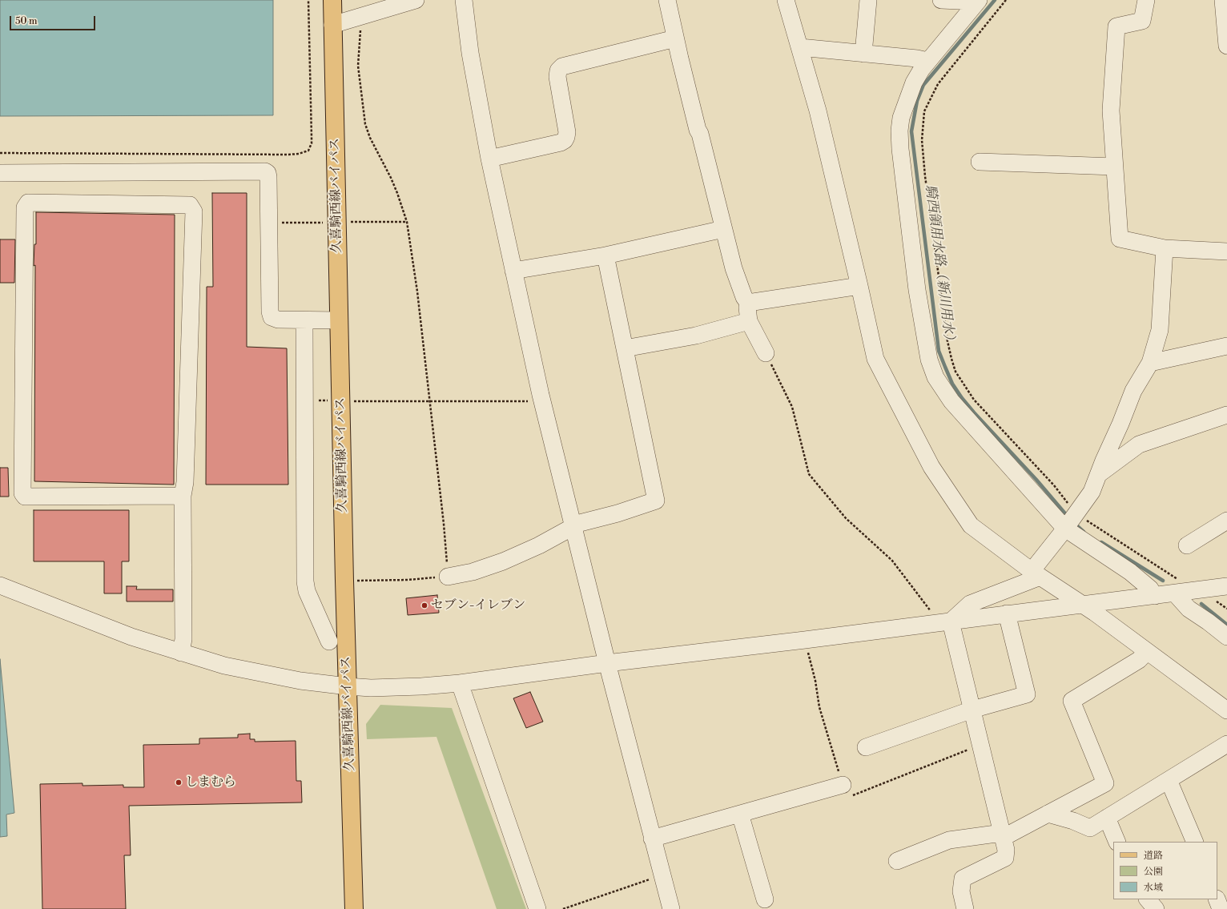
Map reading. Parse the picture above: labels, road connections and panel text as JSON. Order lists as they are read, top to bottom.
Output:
{
  "streets": {
    "main road": ["久喜騎西線バイパス"]
  },
  "water": ["騎西領用水路（新川用水）"],
  "places": ["セブン-イレブン", "しまむら"],
  "legend": ["道路", "公園", "水域"],
  "scale_bar": "50 m"
}
